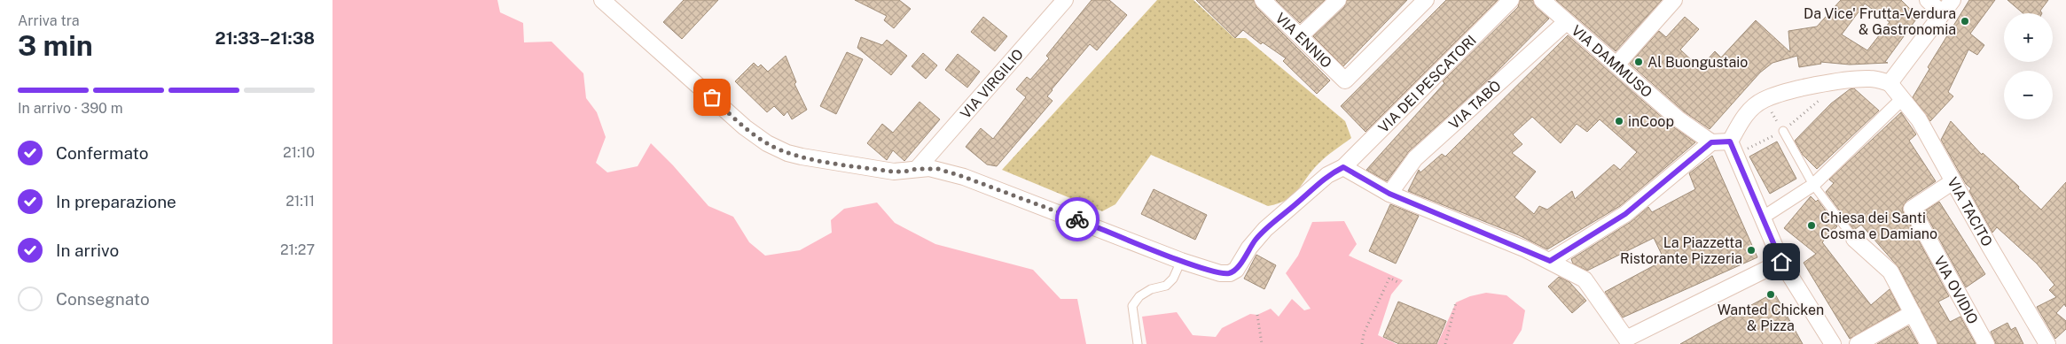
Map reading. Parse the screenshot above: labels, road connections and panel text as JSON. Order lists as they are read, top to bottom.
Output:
{
  "streets": {
    "street": [
      "VIA ENNIO",
      "VIA DAMMUSO",
      "VIA VIRGILIO",
      "VIA DEI PESCATORI",
      "VIA TABÒ",
      "VIA TACITO",
      "VIA OVIDIO"
    ]
  },
  "crossings": [
    ["VIA DAMMUSO", "VIA TABÒ"],
    ["VIA VIRGILIO", "VIA DEI PESCATORI"],
    ["VIA TACITO", "VIA OVIDIO"]
  ],
  "places": [
    "Da Vice' Frutta-Verdura & Gastronomia",
    "Al Buongustaio",
    "inCoop",
    "Chiesa dei Santi Cosma e Damiano",
    "La Piazzetta Ristorante Pizzeria",
    "Wanted Chicken & Pizza"
  ],
  "page": {
    "heading": ["3 min", "Arriva tra", "21:33–21:38"],
    "map_buttons": ["+", "−"],
    "bar": "In arrivo · 390 m",
    "list": [
      ["Confermato", "21:10"],
      ["In preparazione", "21:11"],
      ["In arrivo", "21:27"],
      "Consegnato"
    ]
  }
}
